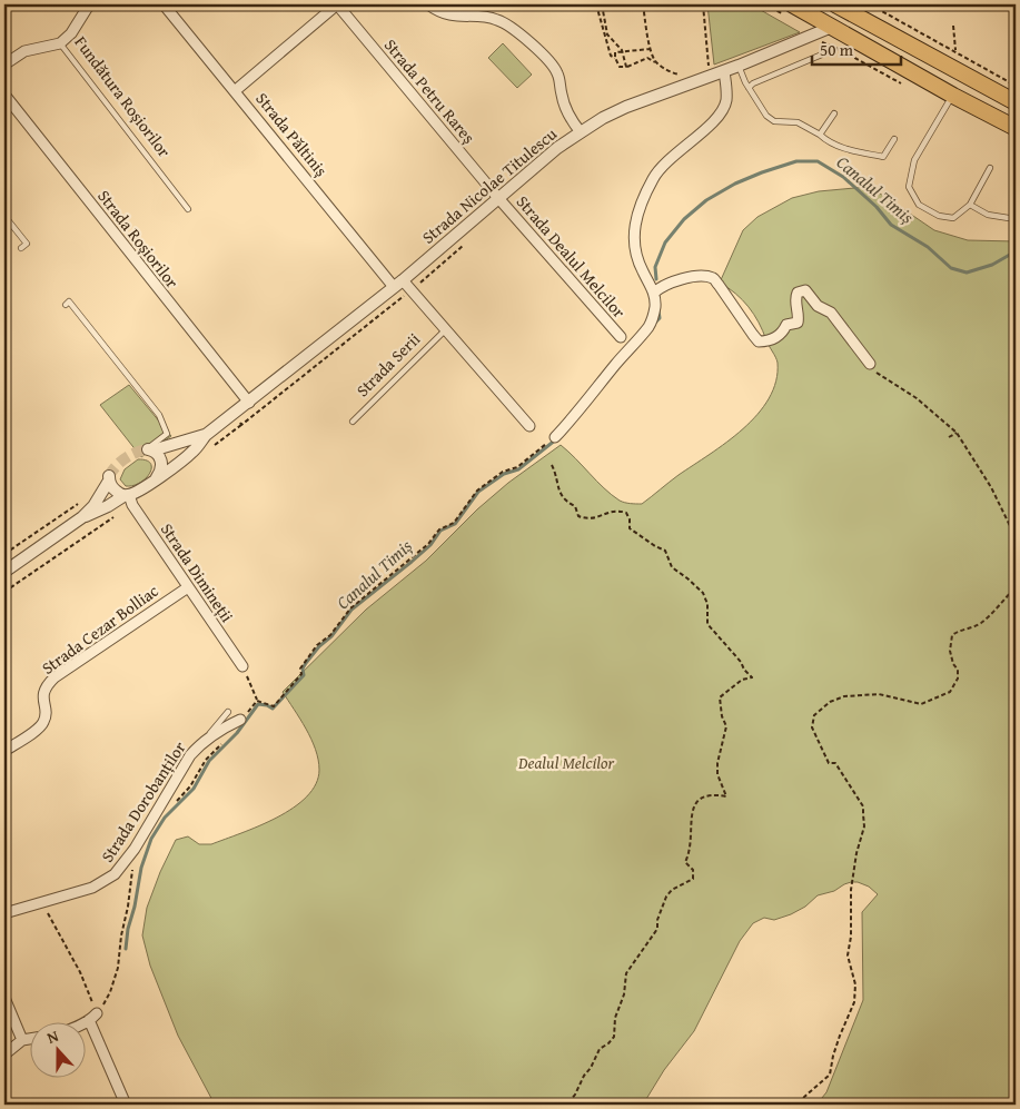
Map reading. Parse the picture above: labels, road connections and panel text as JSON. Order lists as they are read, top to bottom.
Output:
{
  "streets": {
    "street": [
      "Strada Petru Rareș",
      "Fundătura Roșiorilor",
      "Strada Păltiniș",
      "Strada Nicolae Titulescu",
      "Strada Roșiorilor",
      "Strada Dealul Melcilor",
      "Strada Serii",
      "Strada Dimineții",
      "Strada Cezar Bolliac",
      "Strada Dorobanților"
    ]
  },
  "crossings": [
    ["Strada Petru Rareș", "Strada Păltiniș"],
    ["Strada Petru Rareș", "Strada Nicolae Titulescu"],
    ["Strada Petru Rareș", "Strada Dealul Melcilor"],
    ["Strada Păltiniș", "Strada Nicolae Titulescu"],
    ["Strada Păltiniș", "Strada Serii"],
    ["Strada Nicolae Titulescu", "Strada Roșiorilor"],
    ["Strada Nicolae Titulescu", "Strada Dealul Melcilor"],
    ["Strada Nicolae Titulescu", "Strada Serii"],
    ["Strada Nicolae Titulescu", "Strada Dimineții"],
    ["Strada Dimineții", "Strada Cezar Bolliac"]
  ],
  "water": ["Canalul Timiș"],
  "parks": ["Dealul Melcilor"],
  "scale_bar": "50 m",
  "north": "top"
}
